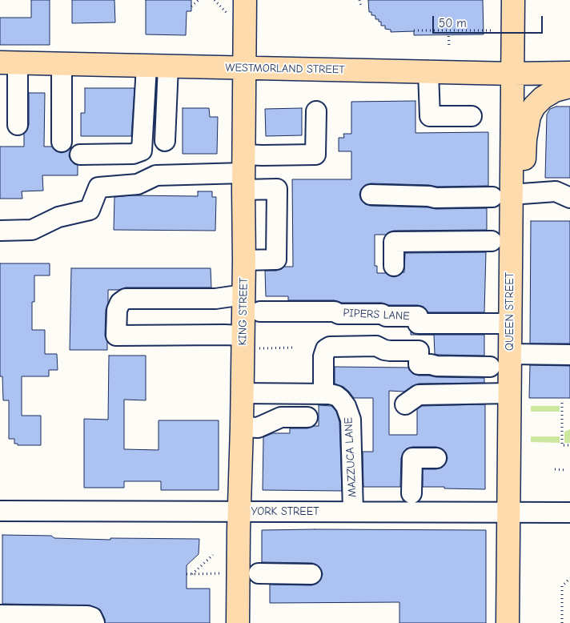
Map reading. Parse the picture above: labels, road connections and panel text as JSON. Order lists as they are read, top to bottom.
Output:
{
  "streets": {
    "main road": ["WESTMORLAND STREET", "KING STREET", "QUEEN STREET"],
    "street": ["PIPERS LANE", "MAZZUCA LANE", "YORK STREET"]
  },
  "crossings": [
    ["WESTMORLAND STREET", "KING STREET"],
    ["WESTMORLAND STREET", "QUEEN STREET"],
    ["KING STREET", "YORK STREET"],
    ["QUEEN STREET", "PIPERS LANE"],
    ["QUEEN STREET", "YORK STREET"],
    ["MAZZUCA LANE", "YORK STREET"]
  ],
  "scale_bar": "50 m"
}
